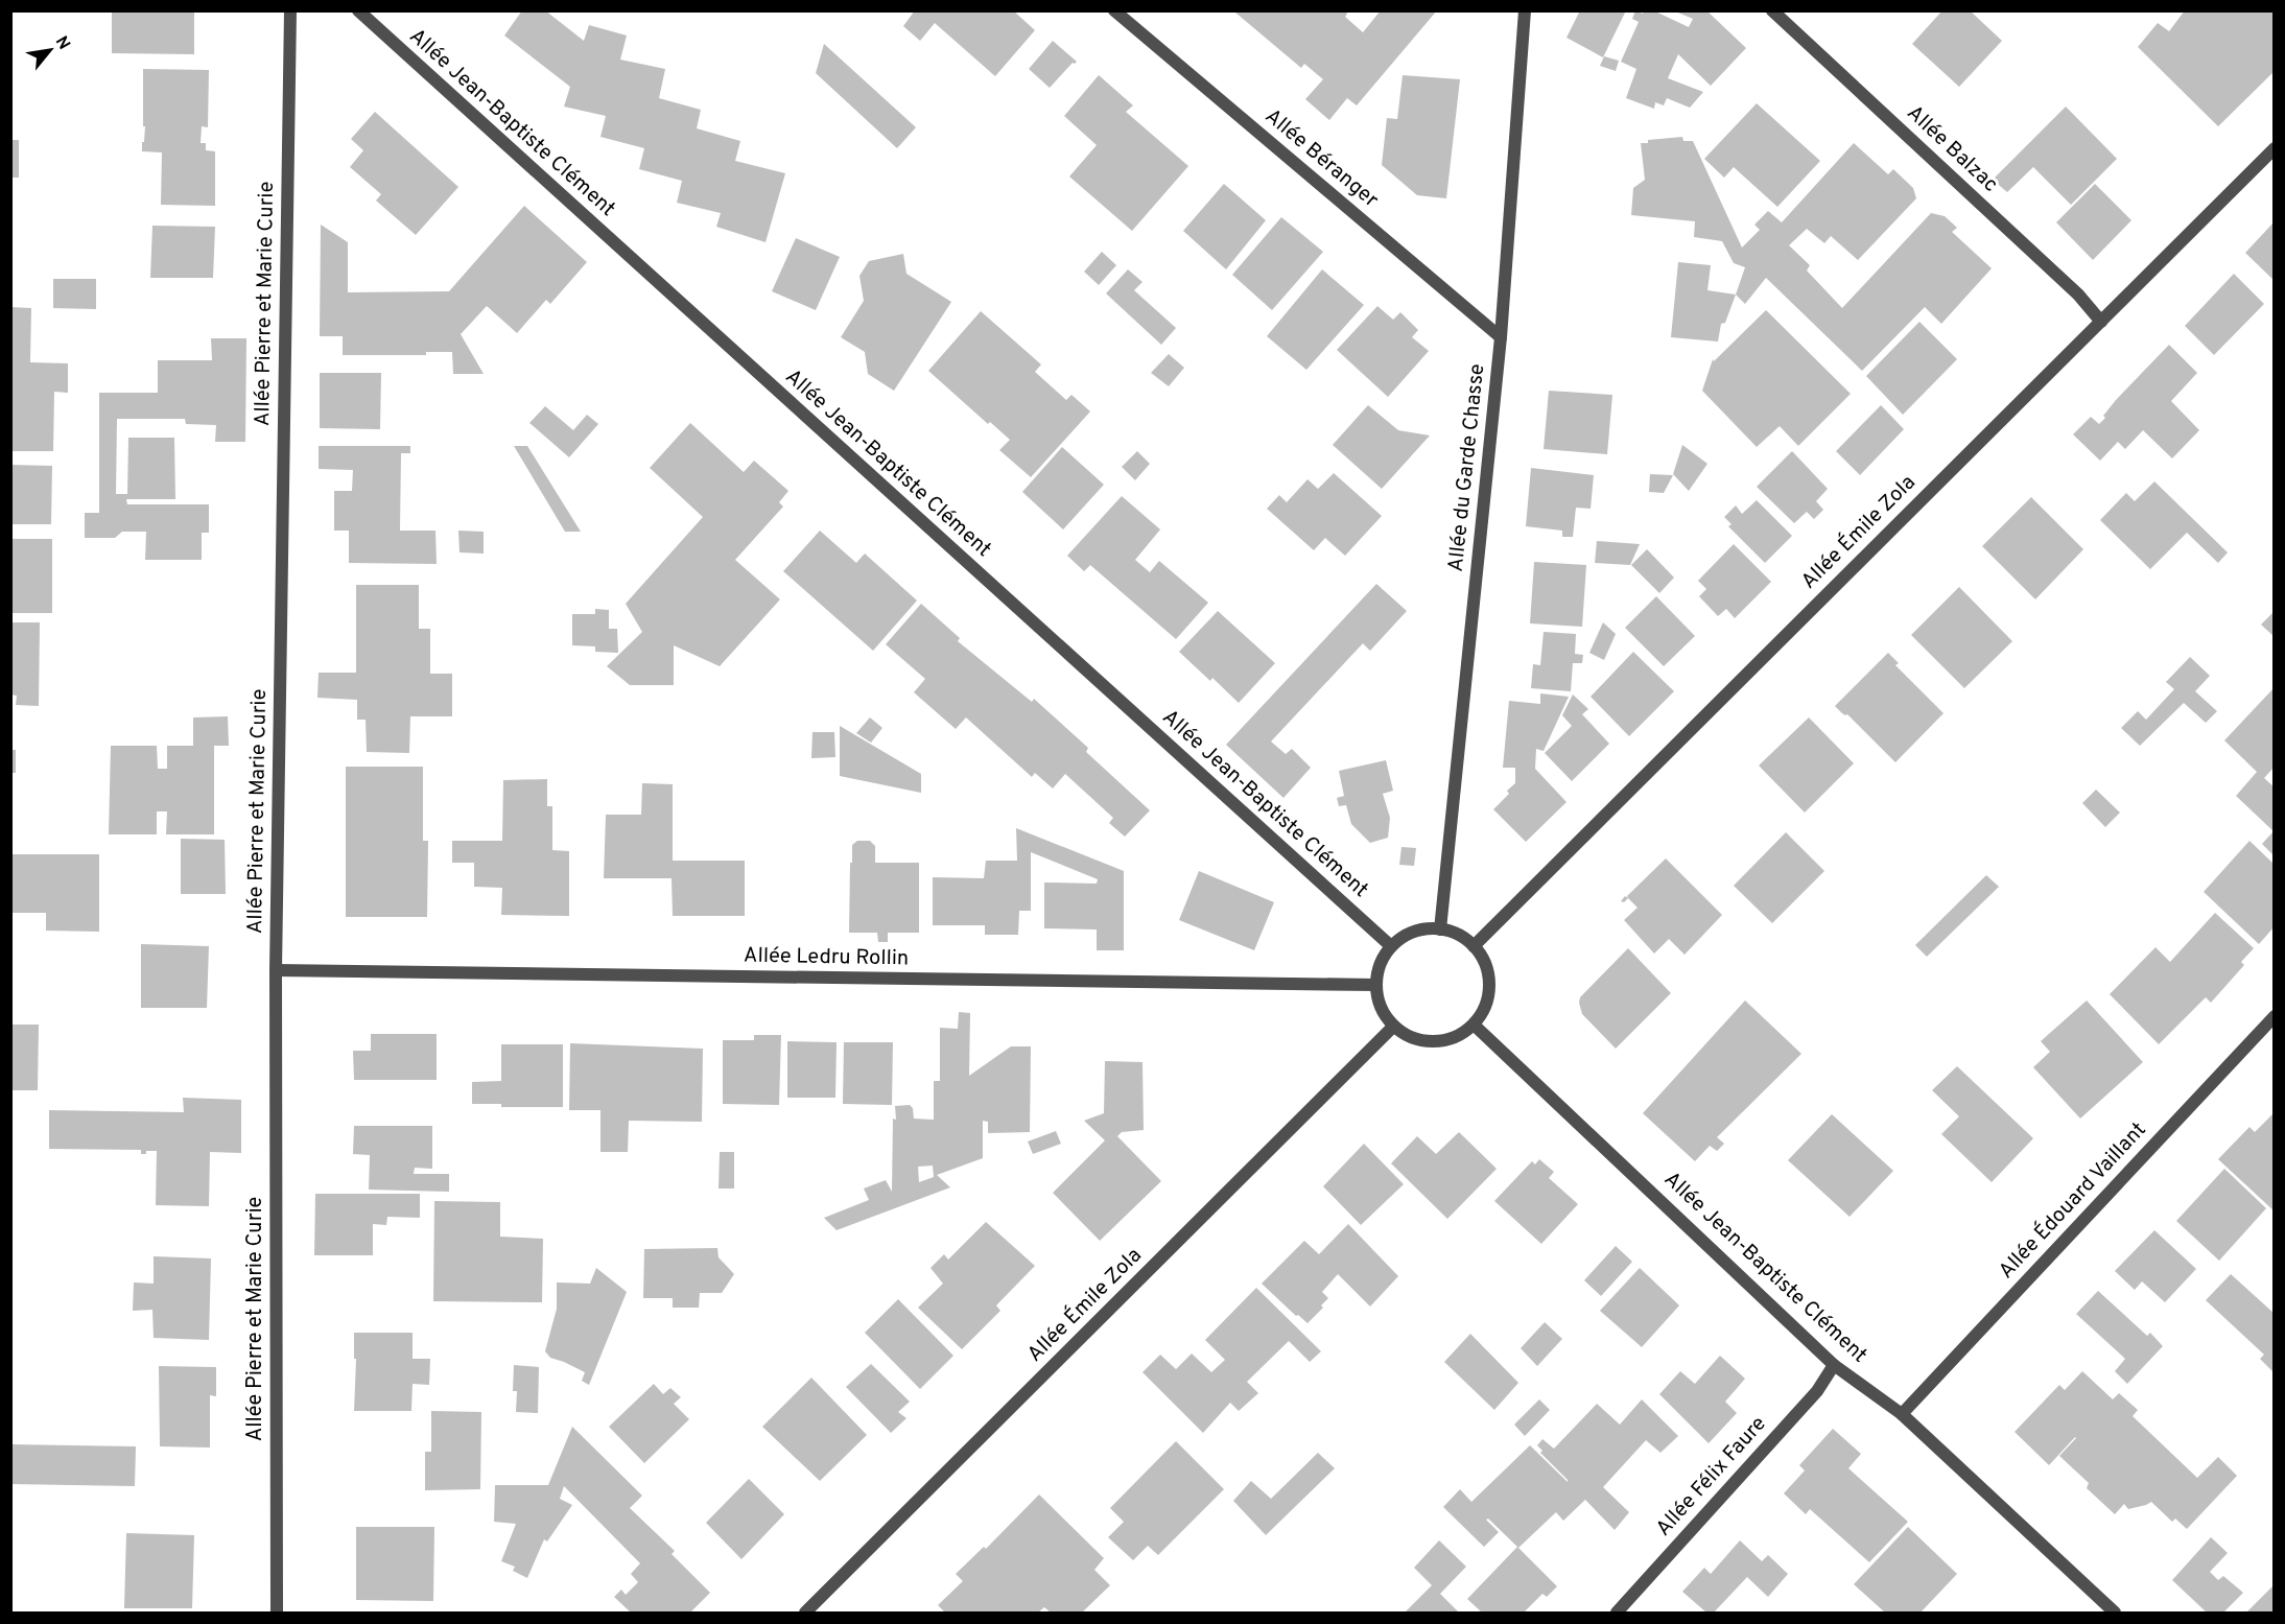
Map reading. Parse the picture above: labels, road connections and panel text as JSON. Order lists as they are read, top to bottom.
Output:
{
  "streets": {
    "street": [
      "Allée Jean-Baptiste Clément",
      "Allée Balzac",
      "Allée Béranger",
      "Allée Pierre et Marie Curie",
      "Allée du Garde Chasse",
      "Allée Émile Zola",
      "Allée Ledru Rollin",
      "Allée Édouard Vaillant",
      "Allée Félix Faure"
    ]
  },
  "crossings": [
    ["Allée Jean-Baptiste Clément", "Allée du Garde Chasse"],
    ["Allée Jean-Baptiste Clément", "Allée Émile Zola"],
    ["Allée Jean-Baptiste Clément", "Allée Ledru Rollin"],
    ["Allée Jean-Baptiste Clément", "Allée Édouard Vaillant"],
    ["Allée Jean-Baptiste Clément", "Allée Félix Faure"],
    ["Allée Balzac", "Allée Émile Zola"],
    ["Allée Béranger", "Allée du Garde Chasse"],
    ["Allée Pierre et Marie Curie", "Allée Ledru Rollin"],
    ["Allée du Garde Chasse", "Allée Émile Zola"],
    ["Allée du Garde Chasse", "Allée Ledru Rollin"],
    ["Allée Émile Zola", "Allée Ledru Rollin"]
  ],
  "north": "top right"
}
